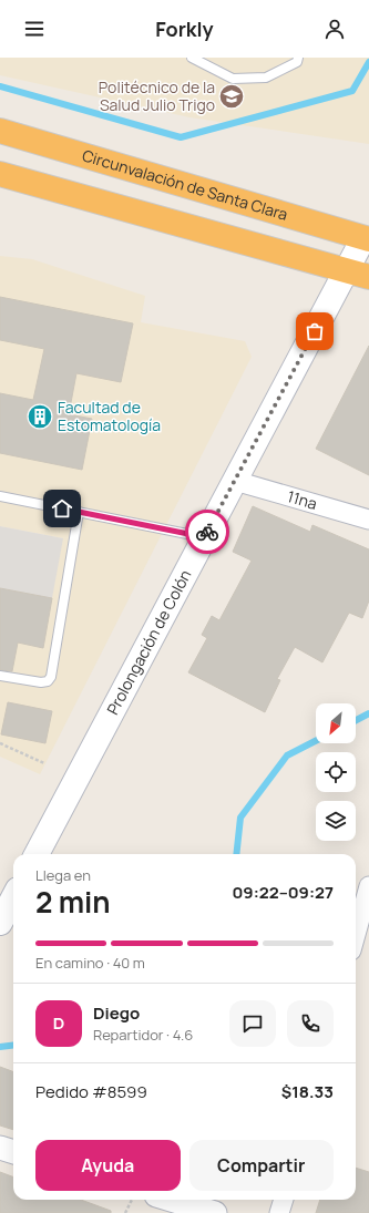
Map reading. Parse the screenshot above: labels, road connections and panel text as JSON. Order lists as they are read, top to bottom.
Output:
{
  "streets": {
    "highway": ["Circunvalación de Santa Clara"],
    "main road": ["Prolongación de Colón"],
    "street": ["11na"]
  },
  "crossings": [
    ["Circunvalación de Santa Clara", "Prolongación de Colón"],
    ["11na", "Prolongación de Colón"]
  ],
  "places": {
    "school or university": ["Politécnico de la Salud Julio Trigo"],
    "building": ["Facultad de Estomatología"]
  },
  "north": "bottom left",
  "page": {
    "header": "Forkly",
    "heading": ["2 min", "Llega en", "09:22–09:27"],
    "panel": [
      "Diego",
      "Repartidor · 4.6",
      "Pedido #8599",
      "$18.33"
    ],
    "bar": "En camino · 40 m",
    "round": "D",
    "buttons": ["Ayuda", "Compartir"]
  }
}
